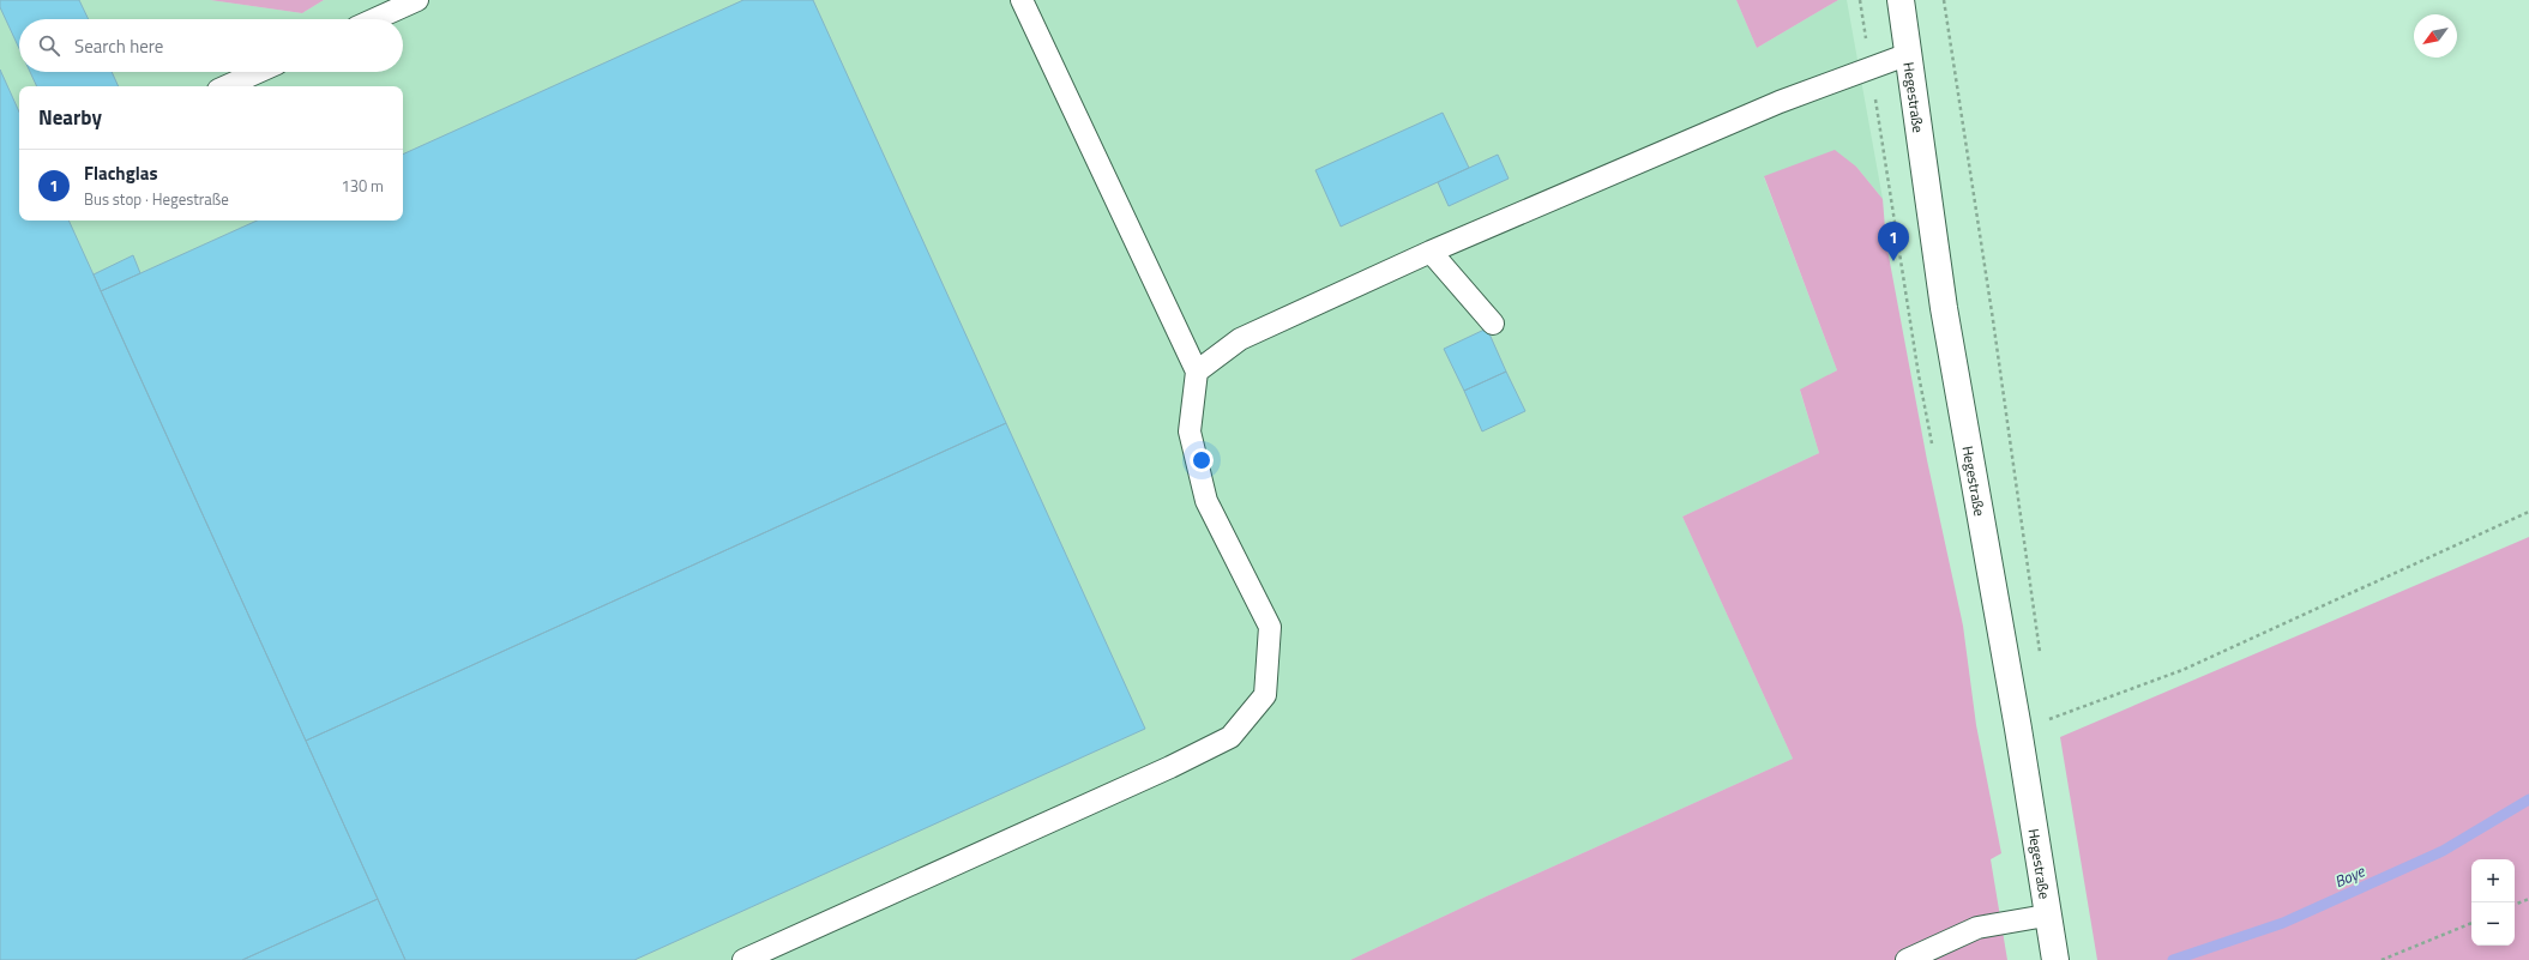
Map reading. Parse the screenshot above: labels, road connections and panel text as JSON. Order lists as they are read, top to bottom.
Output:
{
  "streets": {
    "street": ["Hegestraße"]
  },
  "water": ["Boye"],
  "north": "bottom left",
  "page": {
    "search": "Search here",
    "heading": "Nearby",
    "list": [
      {
        "mark": "1",
        "name": "Flachglas",
        "note": "Bus stop · Hegestraße",
        "value": "130 m"
      }
    ],
    "pins": "1",
    "map_buttons": ["+", "−"]
  }
}
